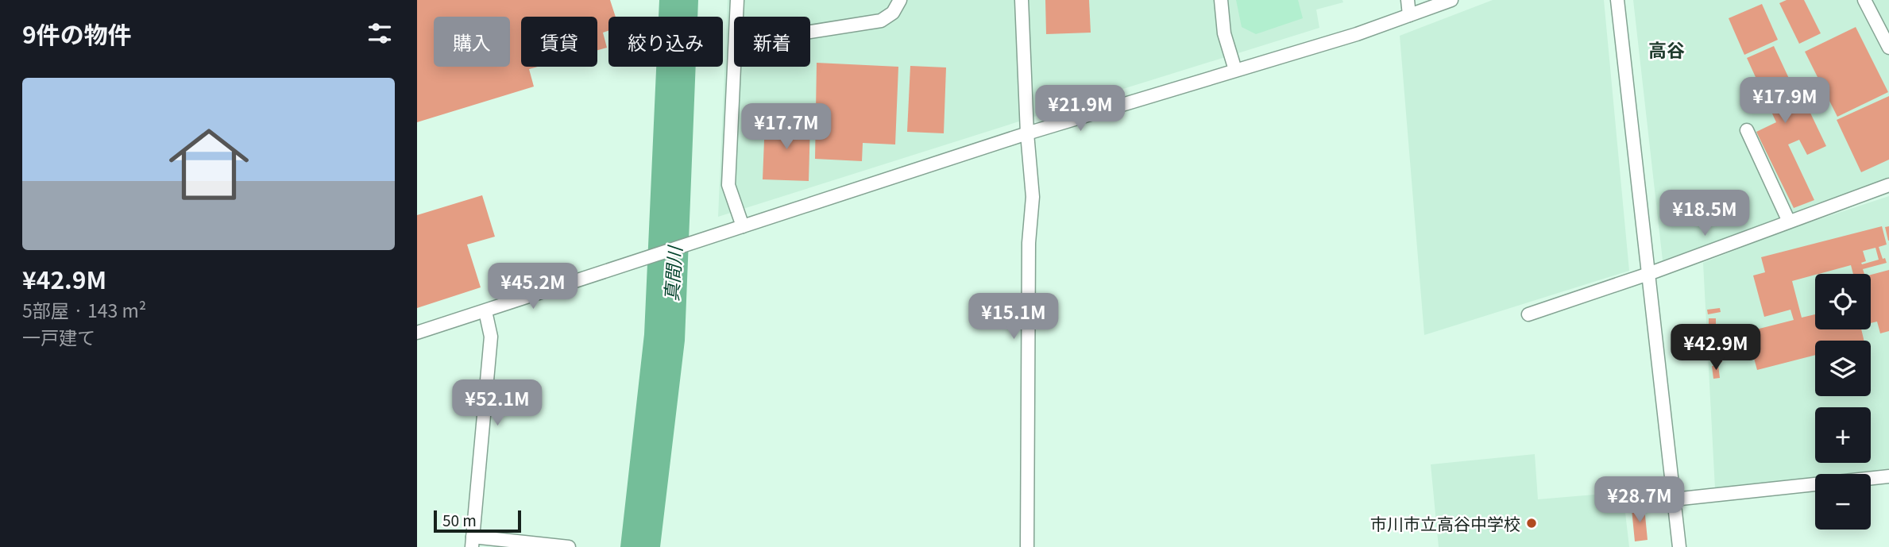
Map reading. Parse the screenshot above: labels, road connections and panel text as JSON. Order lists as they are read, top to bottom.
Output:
{
  "districts": ["高谷"],
  "water": ["真間川"],
  "places": ["市川市立高谷中学校"],
  "scale_bar": "50 m",
  "page": {
    "heading": "9件の物件",
    "chip": [
      "購入",
      "賃貸",
      "絞り込み",
      "新着"
    ],
    "list": [
      {
        "name": "¥42.9M",
        "note": "5部屋 · 143 m² · 一戸建て"
      }
    ],
    "price": [
      "¥17.9M",
      "¥21.9M",
      "¥17.7M",
      "¥18.5M",
      "¥45.2M",
      "¥15.1M",
      "¥42.9M",
      "¥52.1M",
      "¥28.7M"
    ],
    "map_buttons": ["+", "−"],
    "scale": "50 m"
  }
}
